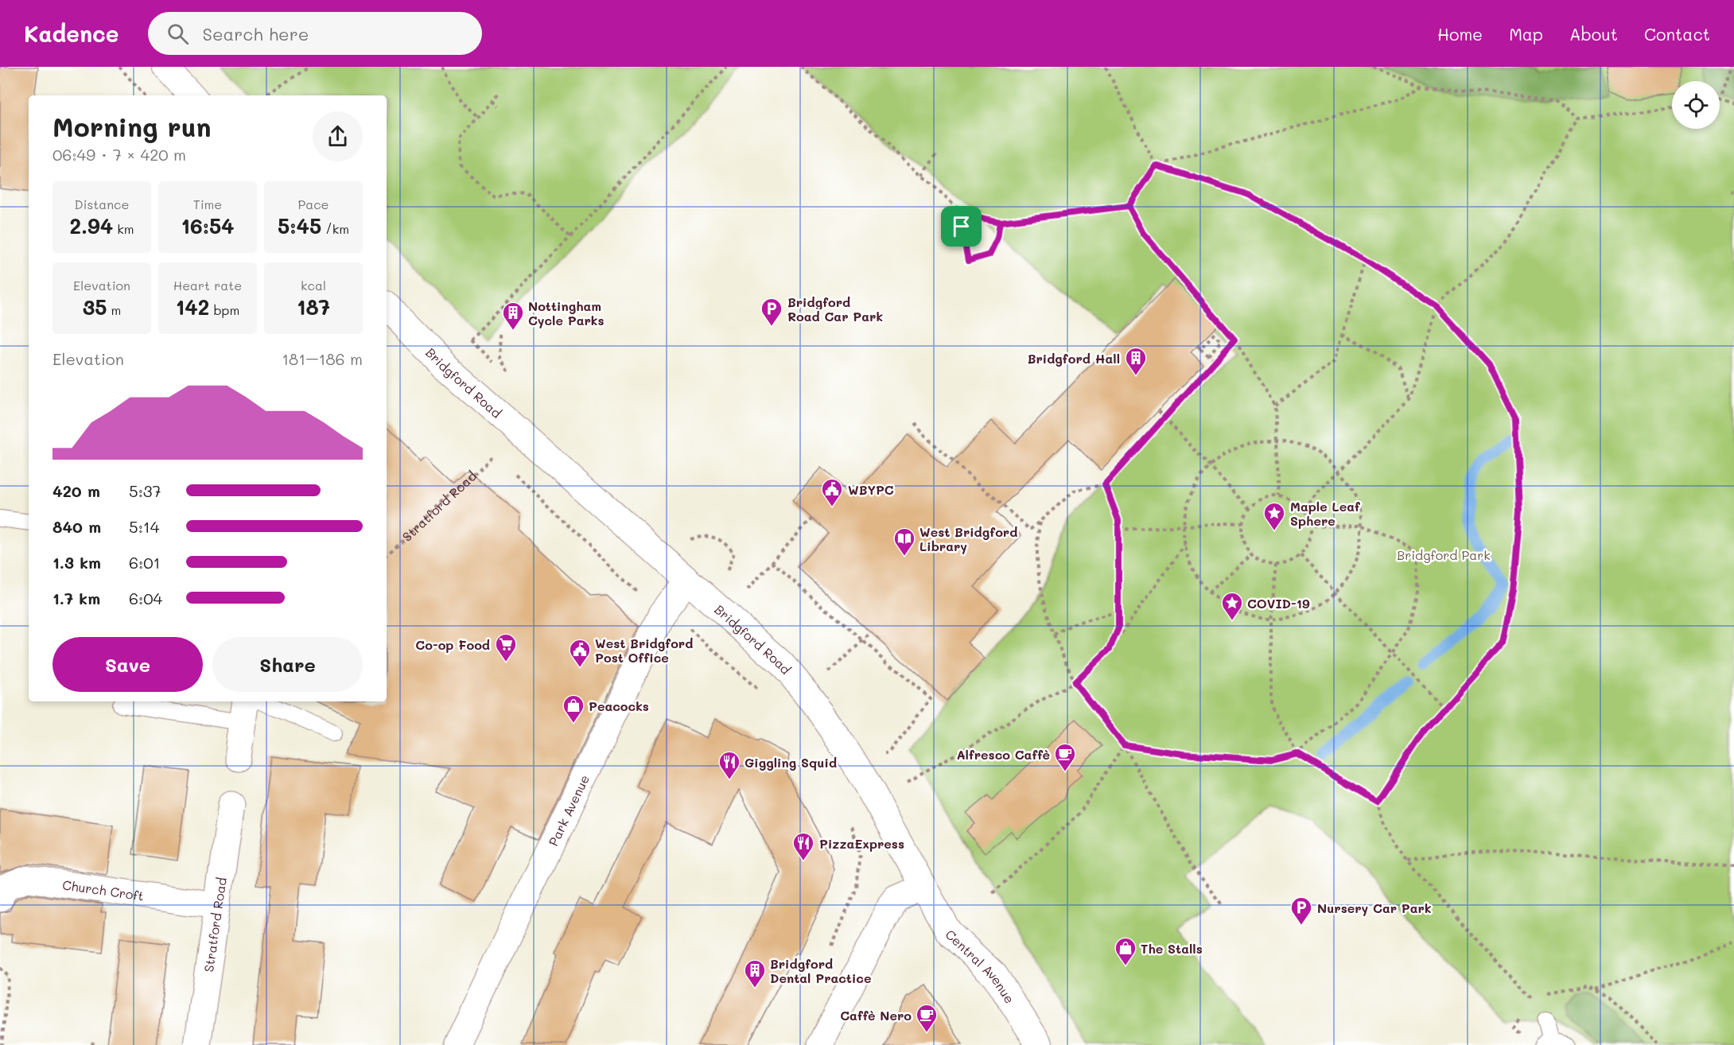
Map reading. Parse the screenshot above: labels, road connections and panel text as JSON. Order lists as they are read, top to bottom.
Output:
{
  "streets": {
    "street": [
      "Bridgford Road",
      "Stratford Road",
      "Park Avenue",
      "Church Croft",
      "Central Avenue"
    ]
  },
  "crossings": [
    ["Bridgford Road", "Park Avenue"],
    ["Bridgford Road", "Central Avenue"],
    ["Stratford Road", "Church Croft"]
  ],
  "parks": ["Bridgford Park"],
  "places": {
    "parking": ["Bridgford Road Car Park", "Nursery Car Park"],
    "building": ["Nottingham Cycle Parks", "Bridgford Hall", "Bridgford Dental Practice"],
    "public building": ["WBYPC", "West Bridgford Post Office"],
    "place": ["Maple Leaf Sphere", "COVID-19"],
    "library": ["West Bridgford Library"],
    "supermarket": ["Co-op Food"],
    "shop": ["Peacocks", "The Stalls"],
    "cafe": ["Alfresco Caffè", "Caffè Nero"],
    "restaurant": ["Giggling Squid", "PizzaExpress"]
  },
  "page": {
    "header": "Kadence",
    "search": "Search here",
    "nav": [
      "Home",
      "Map",
      "About",
      "Contact"
    ],
    "heading": ["Morning run", "06:49 · 7 × 420 m"],
    "stats": [
      ["Distance", "2.94 km"],
      ["Time", "16:54"],
      ["Pace", "5:45 /km"],
      ["Elevation", "35 m"],
      ["Heart rate", "142 bpm"],
      ["kcal", "187"]
    ],
    "chart": ["Elevation", "181–186 m"],
    "list": [
      {
        "name": "420 m",
        "note": "5:37"
      },
      {
        "name": "840 m",
        "note": "5:14"
      },
      {
        "name": "1.3 km",
        "note": "6:01"
      },
      {
        "name": "1.7 km",
        "note": "6:04"
      }
    ],
    "buttons": ["Save", "Share"]
  }
}
